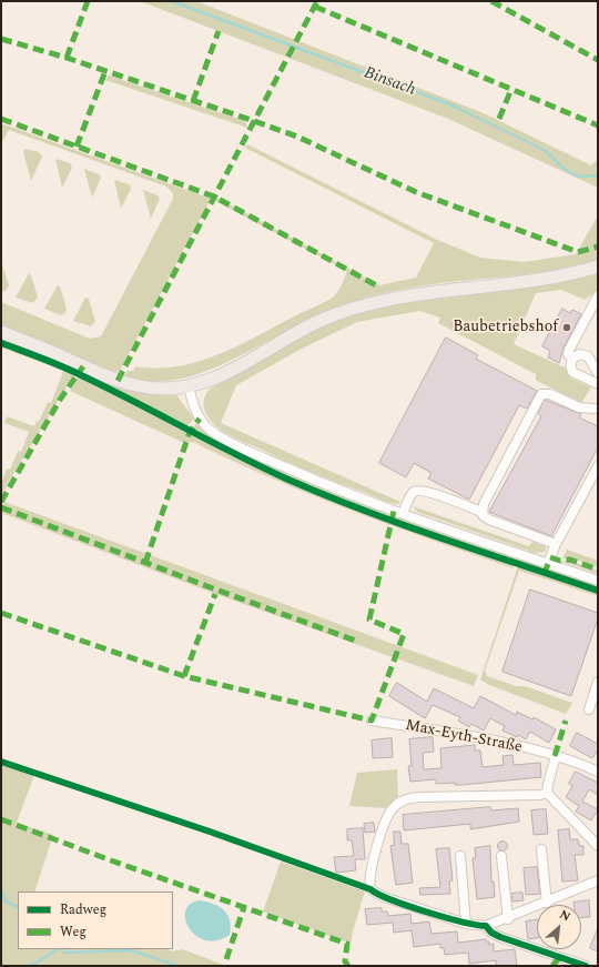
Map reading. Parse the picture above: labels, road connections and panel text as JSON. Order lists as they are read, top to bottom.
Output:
{
  "streets": {
    "street": ["Max-Eyth-Straße"]
  },
  "water": ["Binsach"],
  "places": ["Baubetriebshof"],
  "legend": ["Radweg", "Weg"],
  "north": "top right"
}
